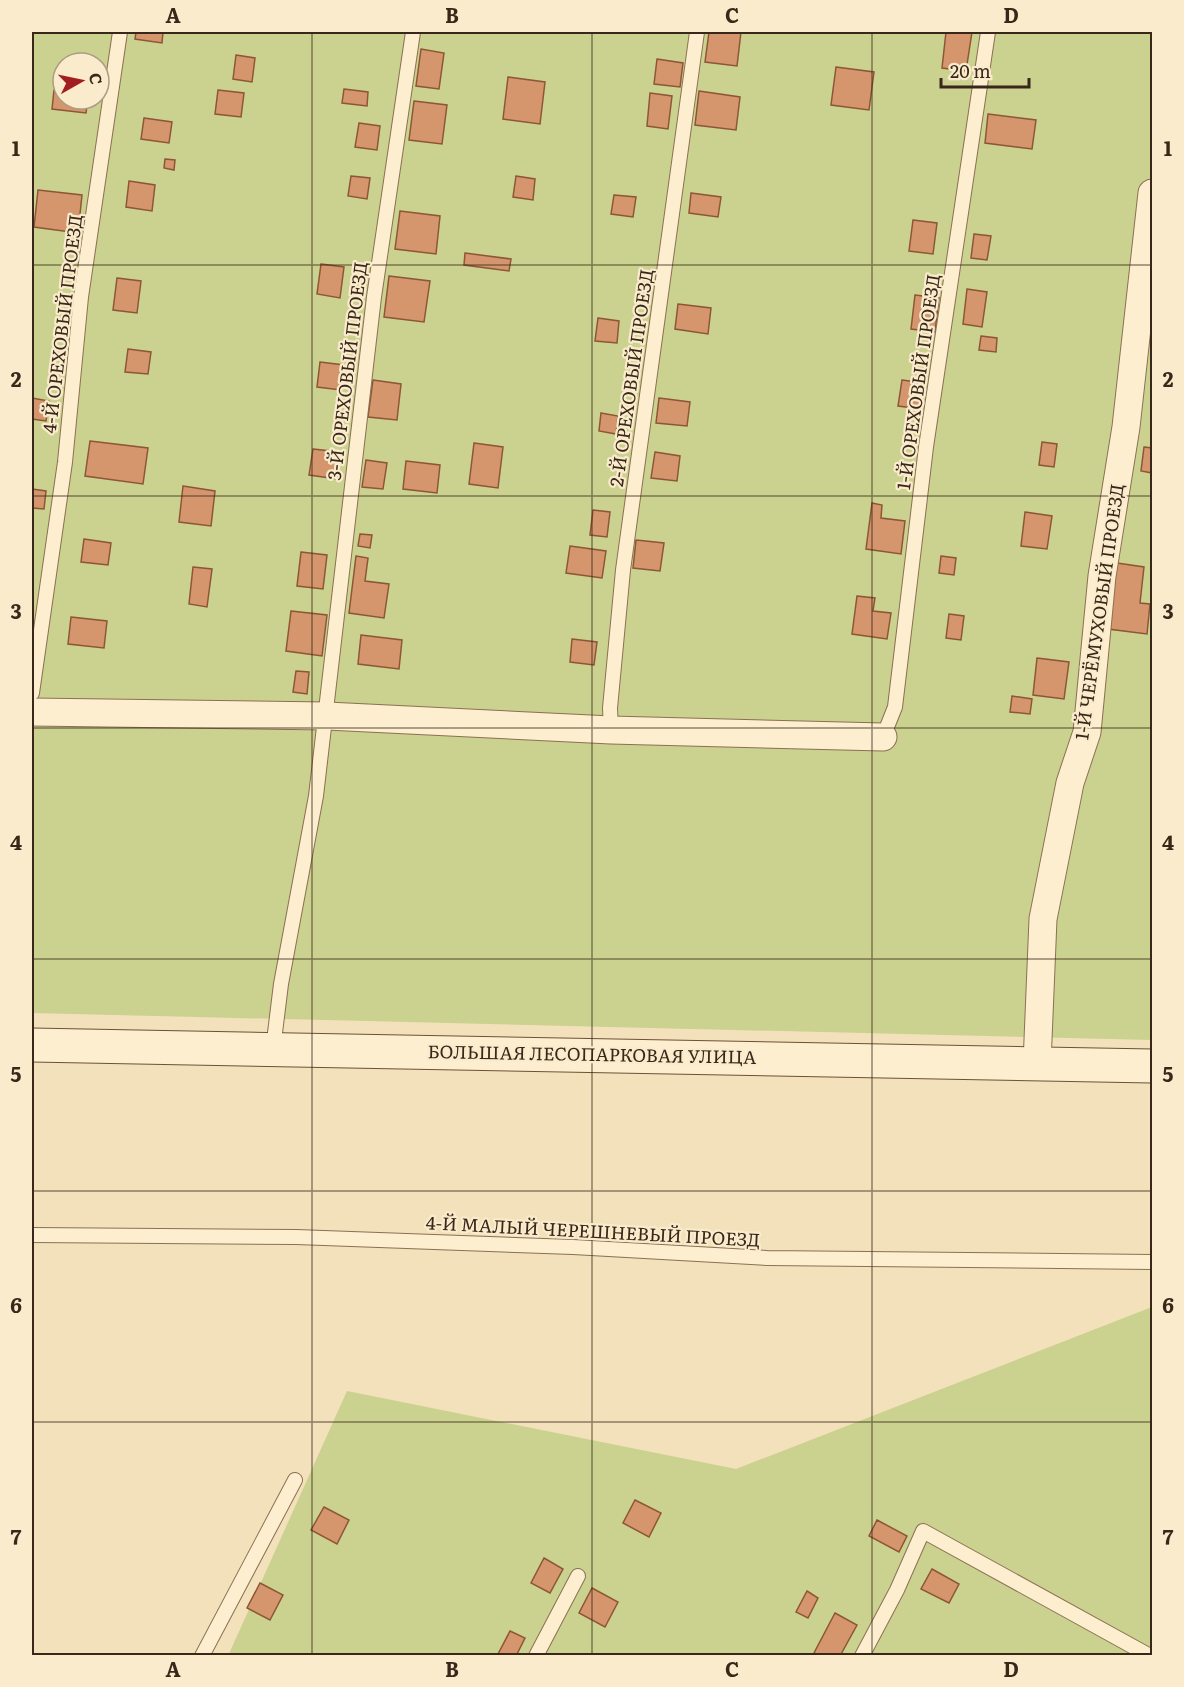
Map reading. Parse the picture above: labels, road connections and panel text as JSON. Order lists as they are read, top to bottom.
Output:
{
  "streets": {
    "main road": ["БОЛЬШАЯ ЛЕСОПАРКОВАЯ УЛИЦА"],
    "street": ["1-Й ЧЕРЁМУХОВЫЙ ПРОЕЗД"],
    "lane": [
      "4-Й ОРЕХОВЫЙ ПРОЕЗД",
      "3-Й ОРЕХОВЫЙ ПРОЕЗД",
      "2-Й ОРЕХОВЫЙ ПРОЕЗД",
      "1-Й ОРЕХОВЫЙ ПРОЕЗД",
      "4-Й МАЛЫЙ ЧЕРЕШНЕВЫЙ ПРОЕЗД"
    ]
  },
  "crossings": [
    ["3-Й ОРЕХОВЫЙ ПРОЕЗД", "БОЛЬШАЯ ЛЕСОПАРКОВАЯ УЛИЦА"],
    ["1-Й ЧЕРЁМУХОВЫЙ ПРОЕЗД", "БОЛЬШАЯ ЛЕСОПАРКОВАЯ УЛИЦА"]
  ],
  "scale_bar": "20 m",
  "north": "right",
  "grid": {
    "columns": [
      "A",
      "B",
      "C",
      "D"
    ],
    "rows": [
      "1",
      "2",
      "3",
      "4",
      "5",
      "6",
      "7"
    ]
  }
}
